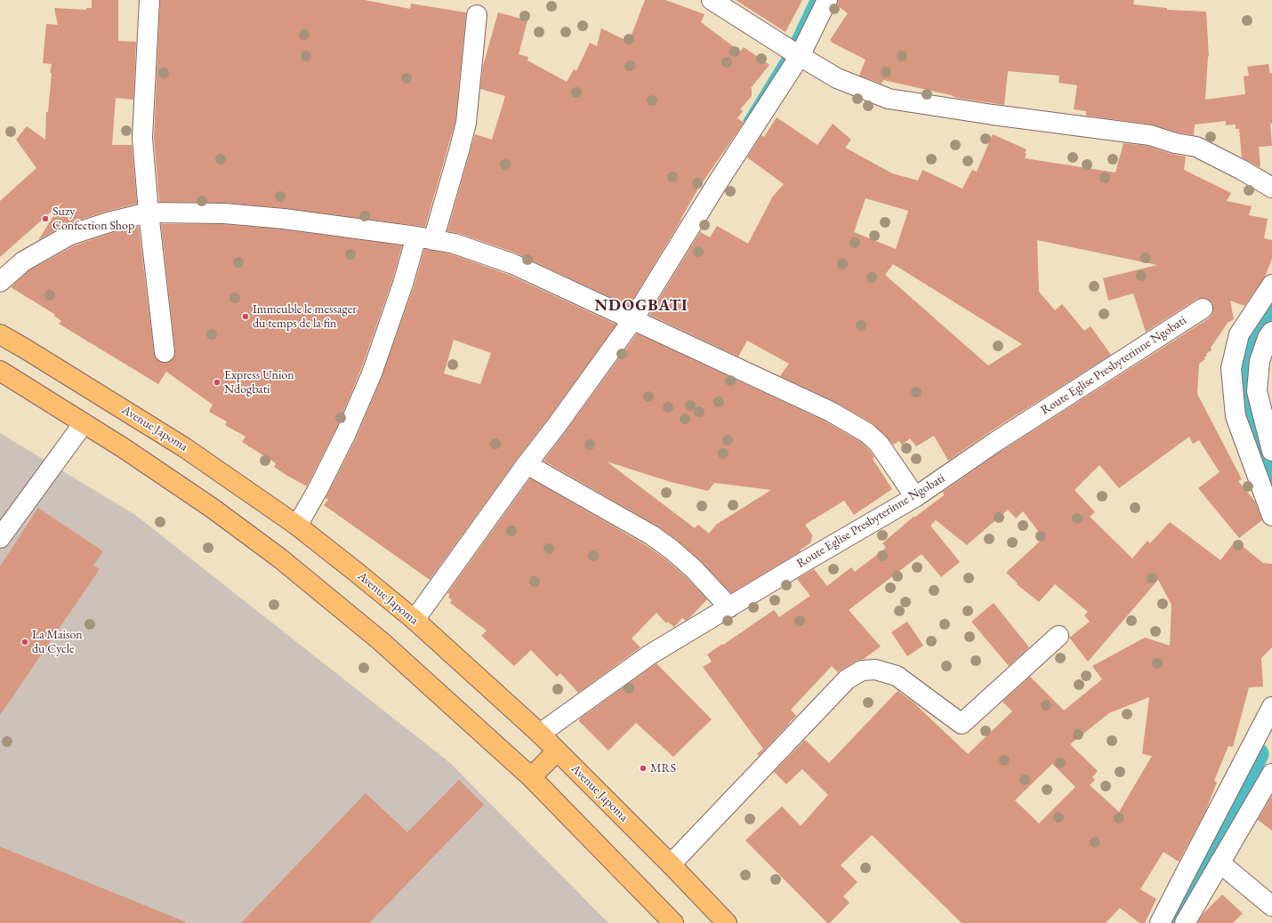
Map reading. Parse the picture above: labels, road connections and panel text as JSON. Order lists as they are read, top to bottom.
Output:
{
  "streets": {
    "main road": ["Avenue Japoma"],
    "street": ["Route Eglise Presbyterinne Ngobati"]
  },
  "crossings": [
    ["Route Eglise Presbyterinne Ngobati", "Avenue Japoma"]
  ],
  "districts": ["NDOGBATI"],
  "places": [
    "Suzy Confection Shop",
    "Immeuble le messager du temps de la fin",
    "Express Union Ndogbati",
    "La Maison du Cycle",
    "MRS"
  ]
}
